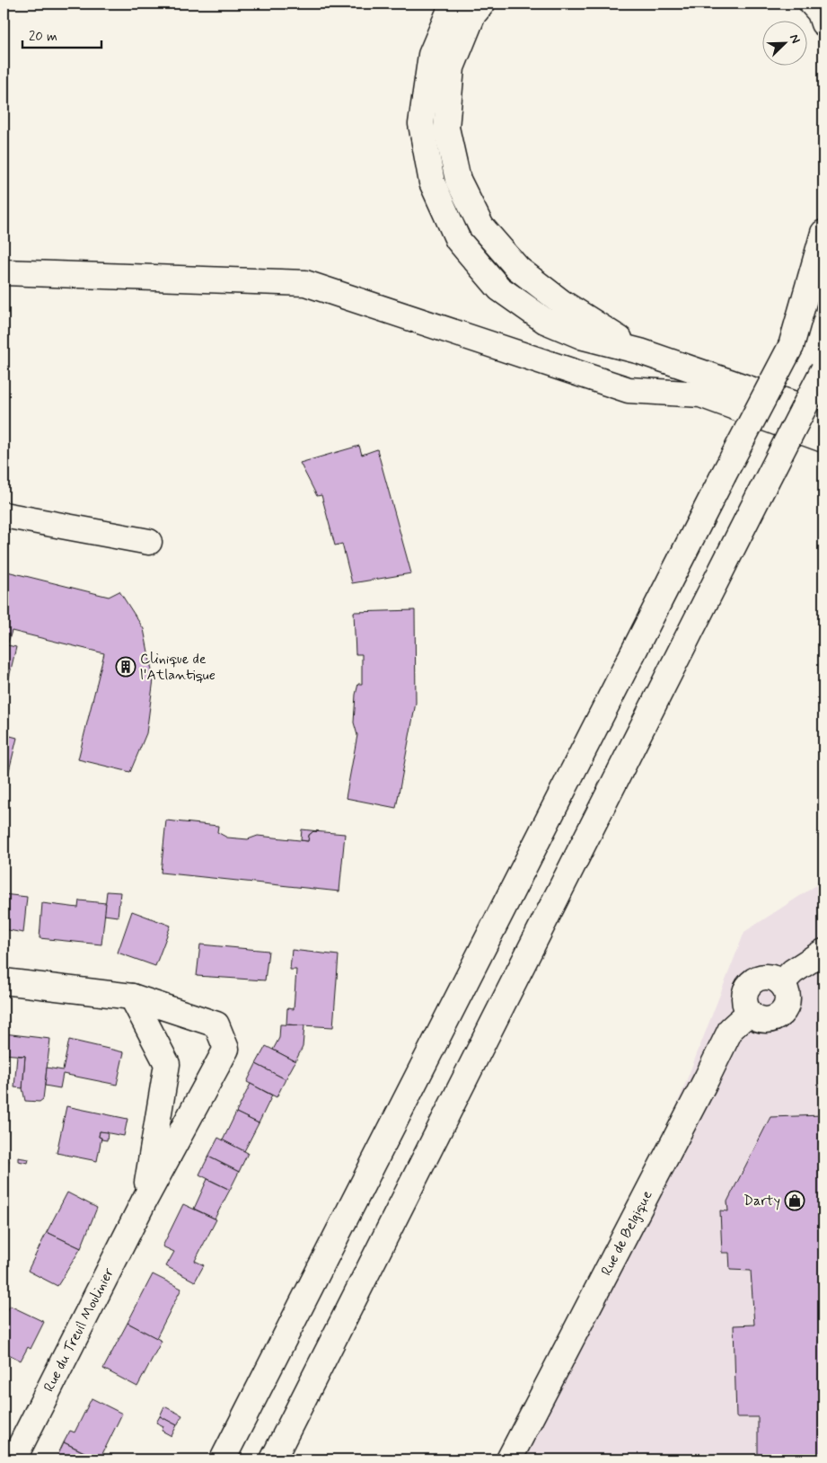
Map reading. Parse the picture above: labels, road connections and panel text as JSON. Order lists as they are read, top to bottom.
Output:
{
  "streets": {
    "main road": ["Rue de Belgique", "Rue du Treuil Moulinier"]
  },
  "places": {
    "building": ["Clinique de l'Atlantique"],
    "shop": ["Darty"]
  },
  "scale_bar": "20 m",
  "north": "top right"
}
